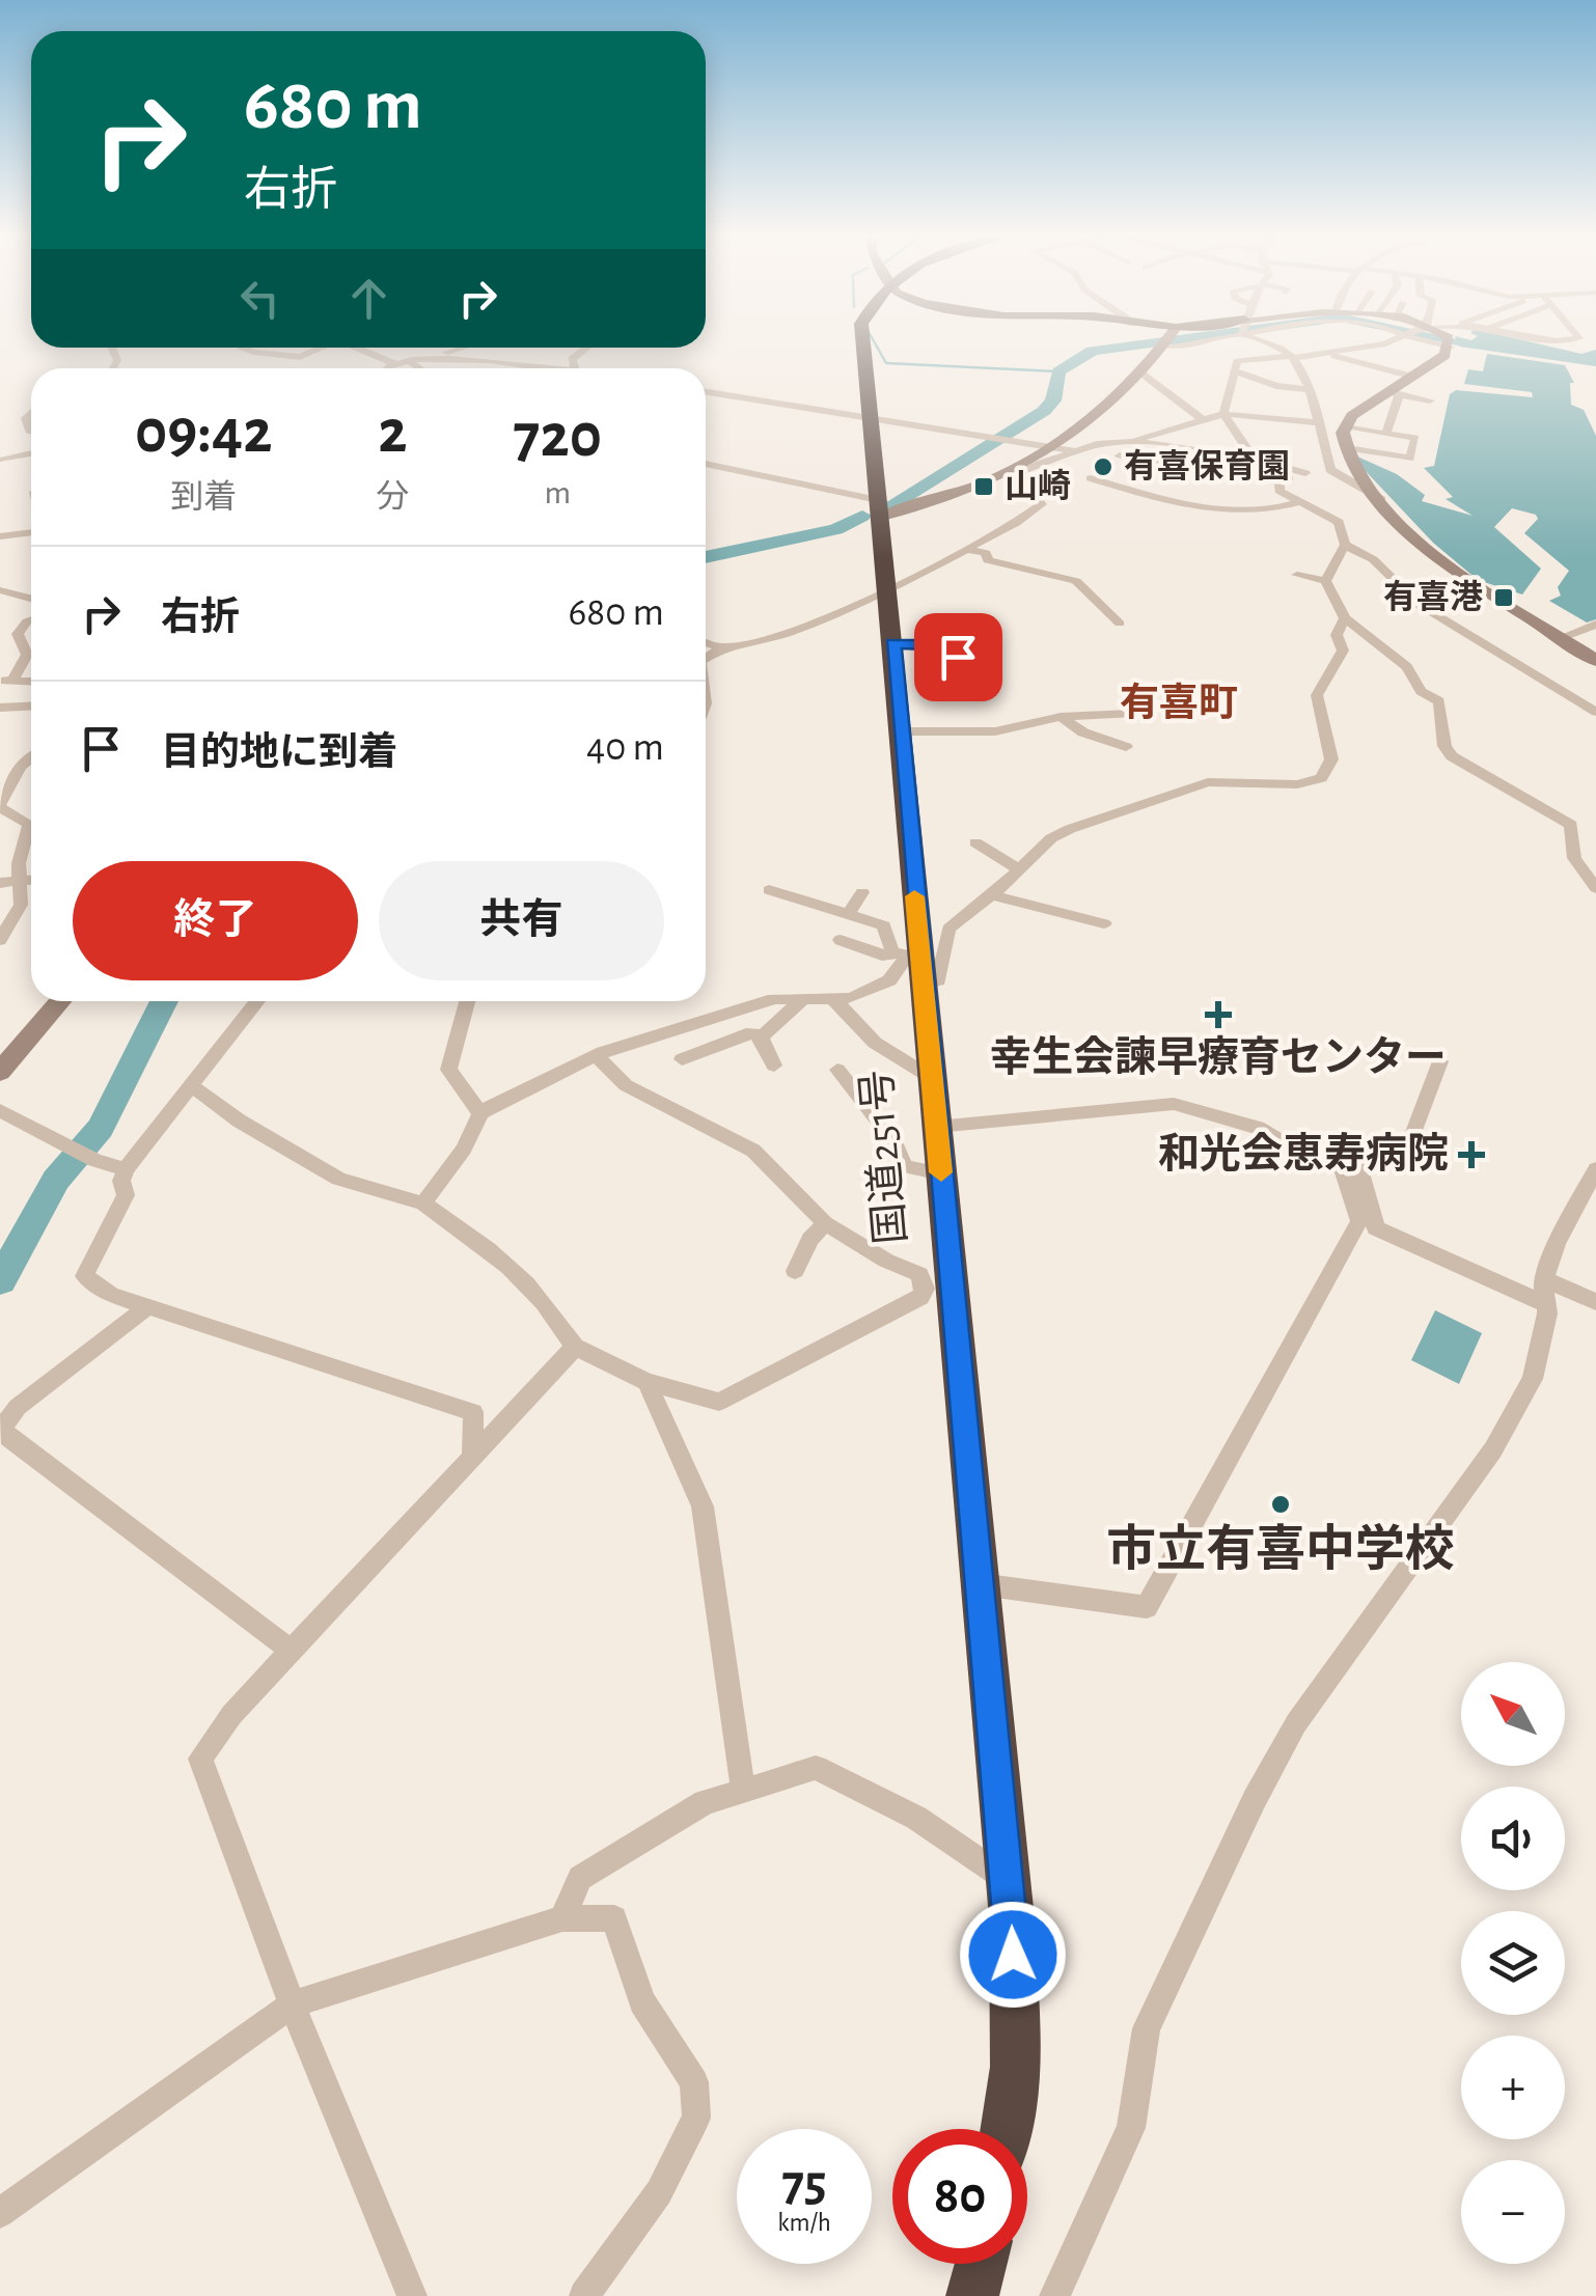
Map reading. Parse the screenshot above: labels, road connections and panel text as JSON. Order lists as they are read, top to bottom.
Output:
{
  "streets": {
    "highway": ["国道251号"]
  },
  "districts": ["有喜町"],
  "places": {
    "other": ["有喜保育園", "市立有喜中学校"],
    "transit": ["山崎", "有喜港"],
    "health": ["幸生会諫早療育センター", "和光会恵寿病院"]
  },
  "north": "top left",
  "page": {
    "turn": ["680 m", "右折"],
    "eta": [
      "09:42",
      "到着",
      "2",
      "分",
      "720",
      "m"
    ],
    "list": [
      {
        "name": "右折",
        "value": "680 m"
      },
      {
        "name": "目的地に到着",
        "value": "40 m"
      }
    ],
    "buttons": ["終了", "共有"],
    "map_buttons": ["+", "−"],
    "speed": "75 km/h",
    "limit": "80"
  }
}
